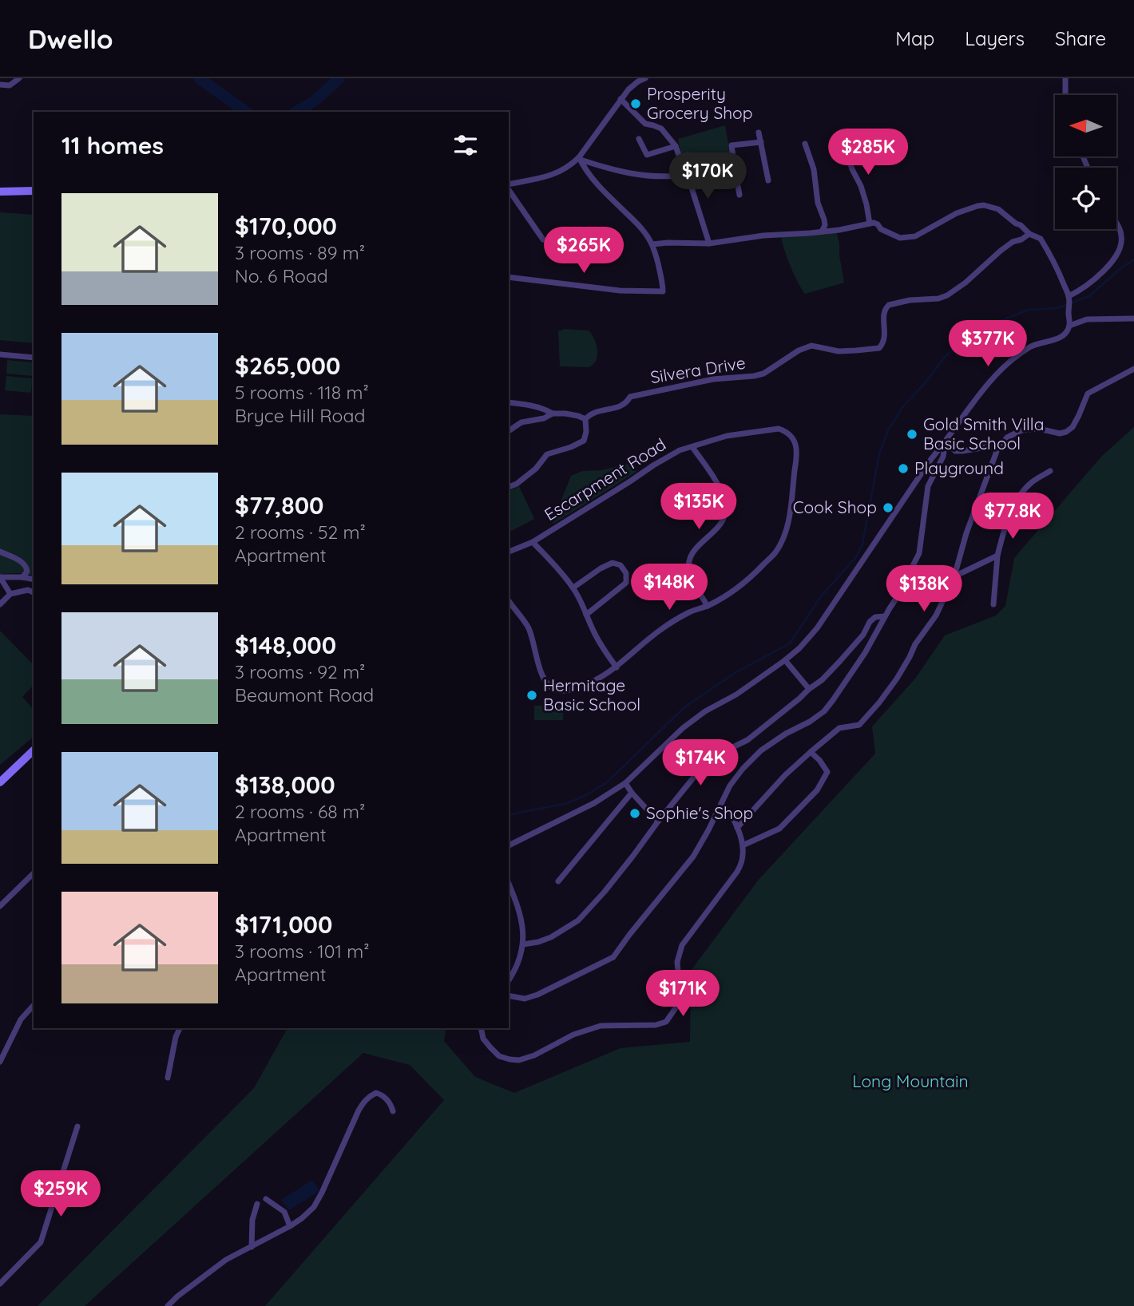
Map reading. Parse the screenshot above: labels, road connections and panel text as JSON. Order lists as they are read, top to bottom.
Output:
{
  "streets": {
    "street": ["Silvera Drive", "Escarpment Road"]
  },
  "parks": ["Long Mountain"],
  "places": [
    "Prosperity Grocery Shop",
    "Gold Smith Villa Basic School",
    "Playground",
    "Cook Shop",
    "Hermitage Basic School",
    "Sophie's Shop"
  ],
  "north": "left",
  "page": {
    "header": "Dwello",
    "nav": ["Map", "Layers", "Share"],
    "heading": "11 homes",
    "price": [
      "$285K",
      "$170K",
      "$265K",
      "$377K",
      "$135K",
      "$77.8K",
      "$148K",
      "$138K",
      "$174K",
      "$171K",
      "$259K"
    ],
    "list": [
      {
        "name": "$170,000",
        "note": "3 rooms · 89 m² · No. 6 Road"
      },
      {
        "name": "$265,000",
        "note": "5 rooms · 118 m² · Bryce Hill Road"
      },
      {
        "name": "$77,800",
        "note": "2 rooms · 52 m² · Apartment"
      },
      {
        "name": "$148,000",
        "note": "3 rooms · 92 m² · Beaumont Road"
      },
      {
        "name": "$138,000",
        "note": "2 rooms · 68 m² · Apartment"
      },
      {
        "name": "$171,000",
        "note": "3 rooms · 101 m² · Apartment"
      }
    ]
  }
}
